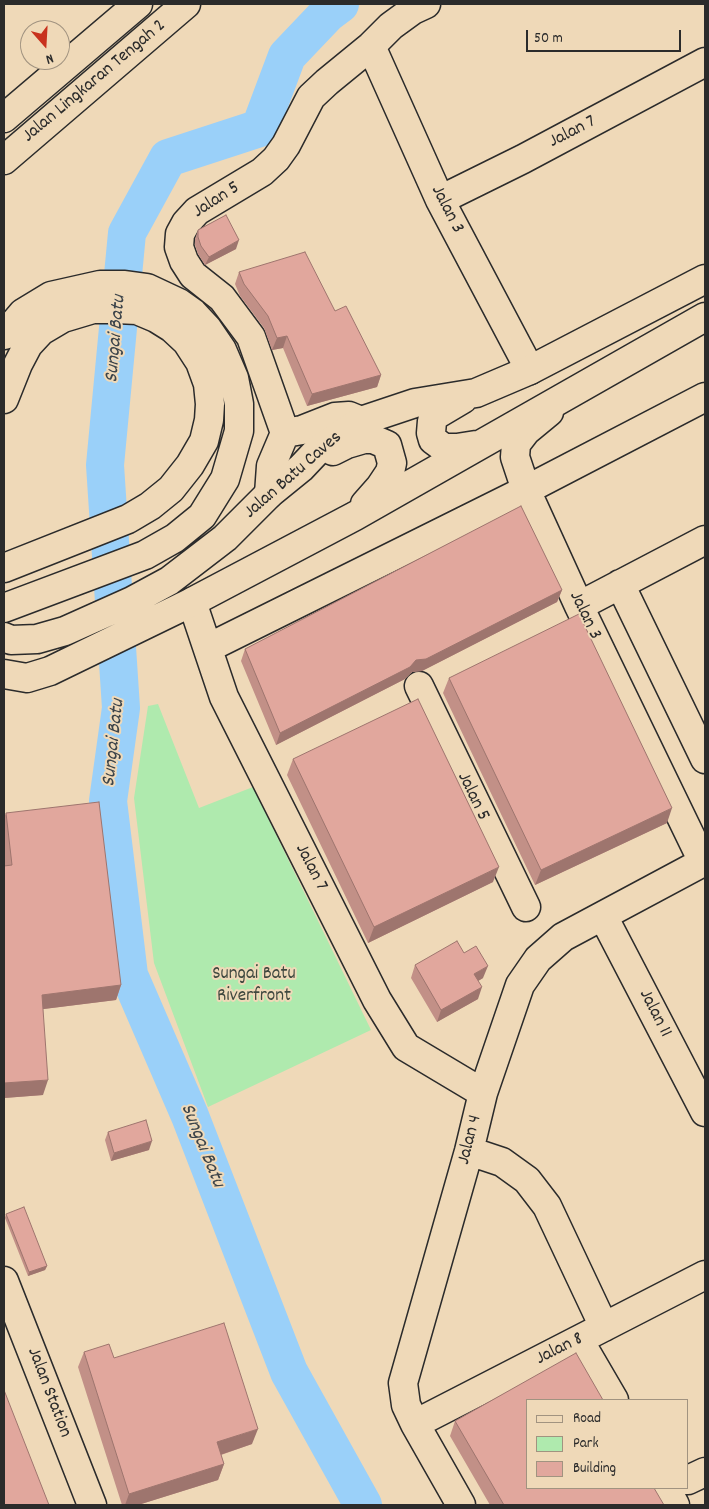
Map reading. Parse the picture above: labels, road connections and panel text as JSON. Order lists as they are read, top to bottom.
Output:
{
  "streets": {
    "main road": [
      "Jalan Lingkaran Tengah 2",
      "Jalan 7",
      "Jalan 5",
      "Jalan 3",
      "Jalan Batu Caves",
      "Jalan 11",
      "Jalan 4",
      "Jalan 8",
      "Jalan Station"
    ]
  },
  "crossings": [
    ["Jalan 7", "Jalan 3"],
    ["Jalan 7", "Jalan 4"],
    ["Jalan 5", "Jalan 3"],
    ["Jalan 3", "Jalan Batu Caves"],
    ["Jalan 3", "Jalan 4"],
    ["Jalan 11", "Jalan 4"],
    ["Jalan 4", "Jalan 8"]
  ],
  "water": ["Sungai Batu"],
  "parks": ["Sungai Batu Riverfront"],
  "legend": ["Road", "Park", "Building"],
  "scale_bar": "50 m",
  "north": "bottom"
}
